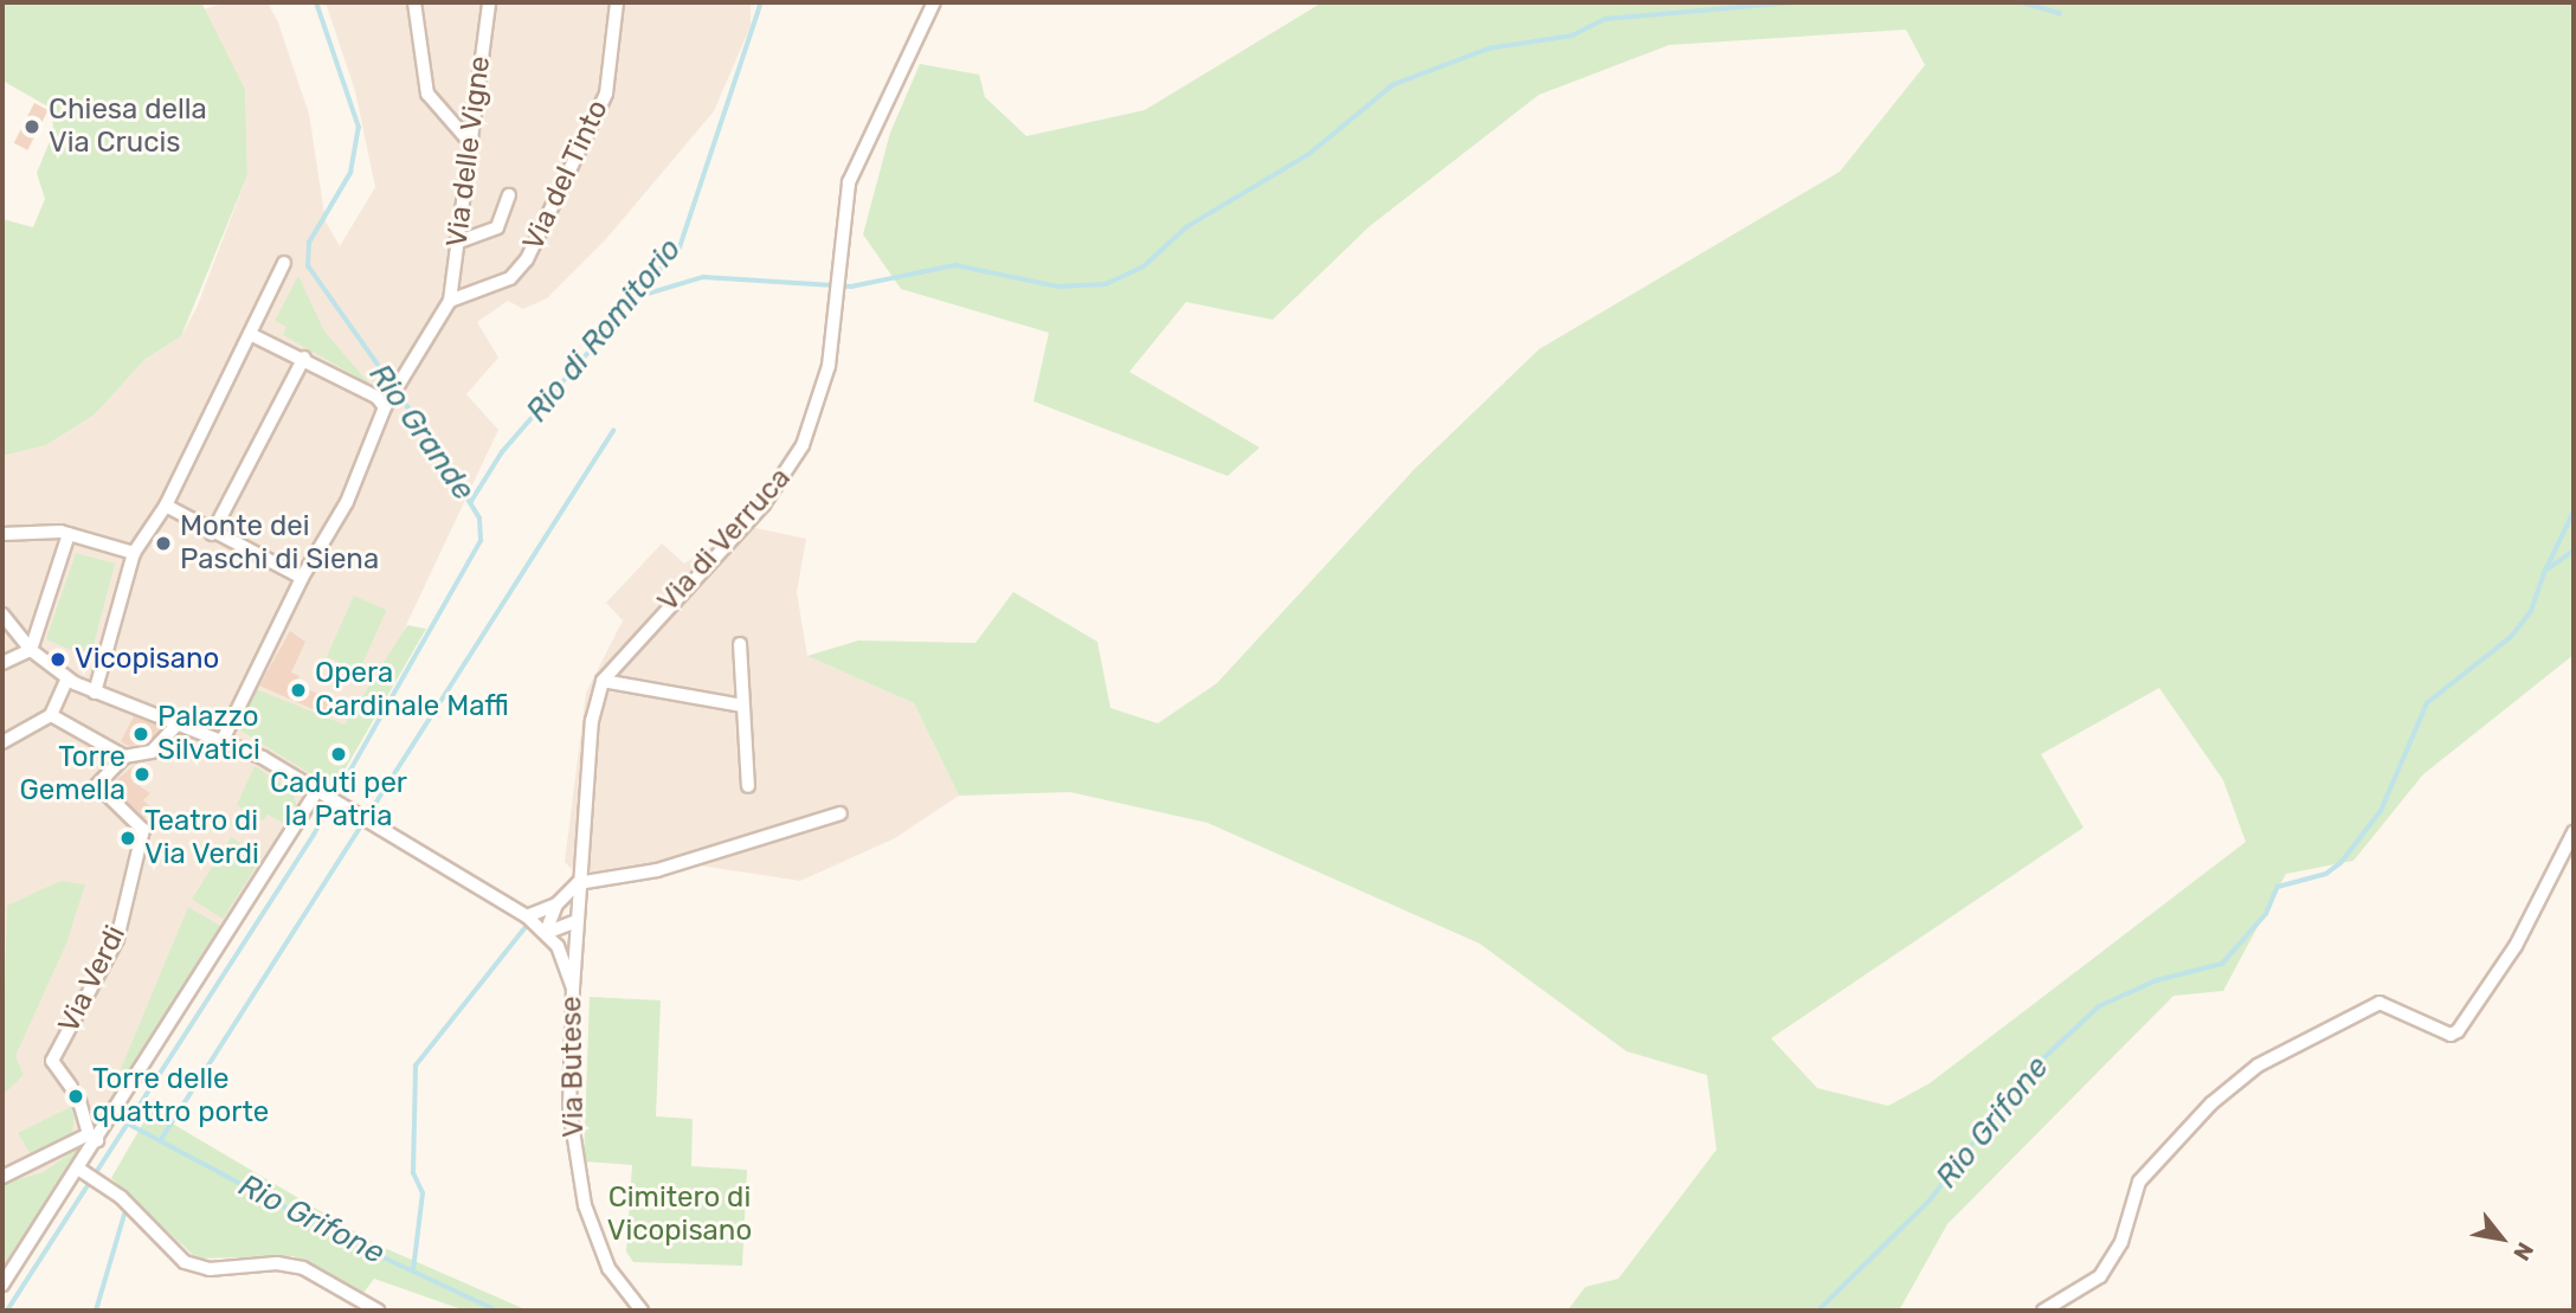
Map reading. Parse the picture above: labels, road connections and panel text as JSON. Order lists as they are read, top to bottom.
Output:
{
  "streets": {
    "street": [
      "Via delle Vigne",
      "Via del Tinto",
      "Via di Verruca",
      "Via Verdi",
      "Via Butese"
    ]
  },
  "crossings": [
    ["Via delle Vigne", "Via del Tinto"],
    ["Via di Verruca", "Via Butese"]
  ],
  "water": ["Rio di Romitorio", "Rio Grande", "Rio Grifone"],
  "parks": ["Cimitero di Vicopisano"],
  "places": [
    "Chiesa della Via Crucis",
    "Monte dei Paschi di Siena",
    "Vicopisano",
    "Opera Cardinale Maffi",
    "Palazzo Silvatici",
    "Caduti per la Patria",
    "Torre Gemella",
    "Teatro di Via Verdi",
    "Torre delle quattro porte"
  ],
  "north": "bottom right"
}
